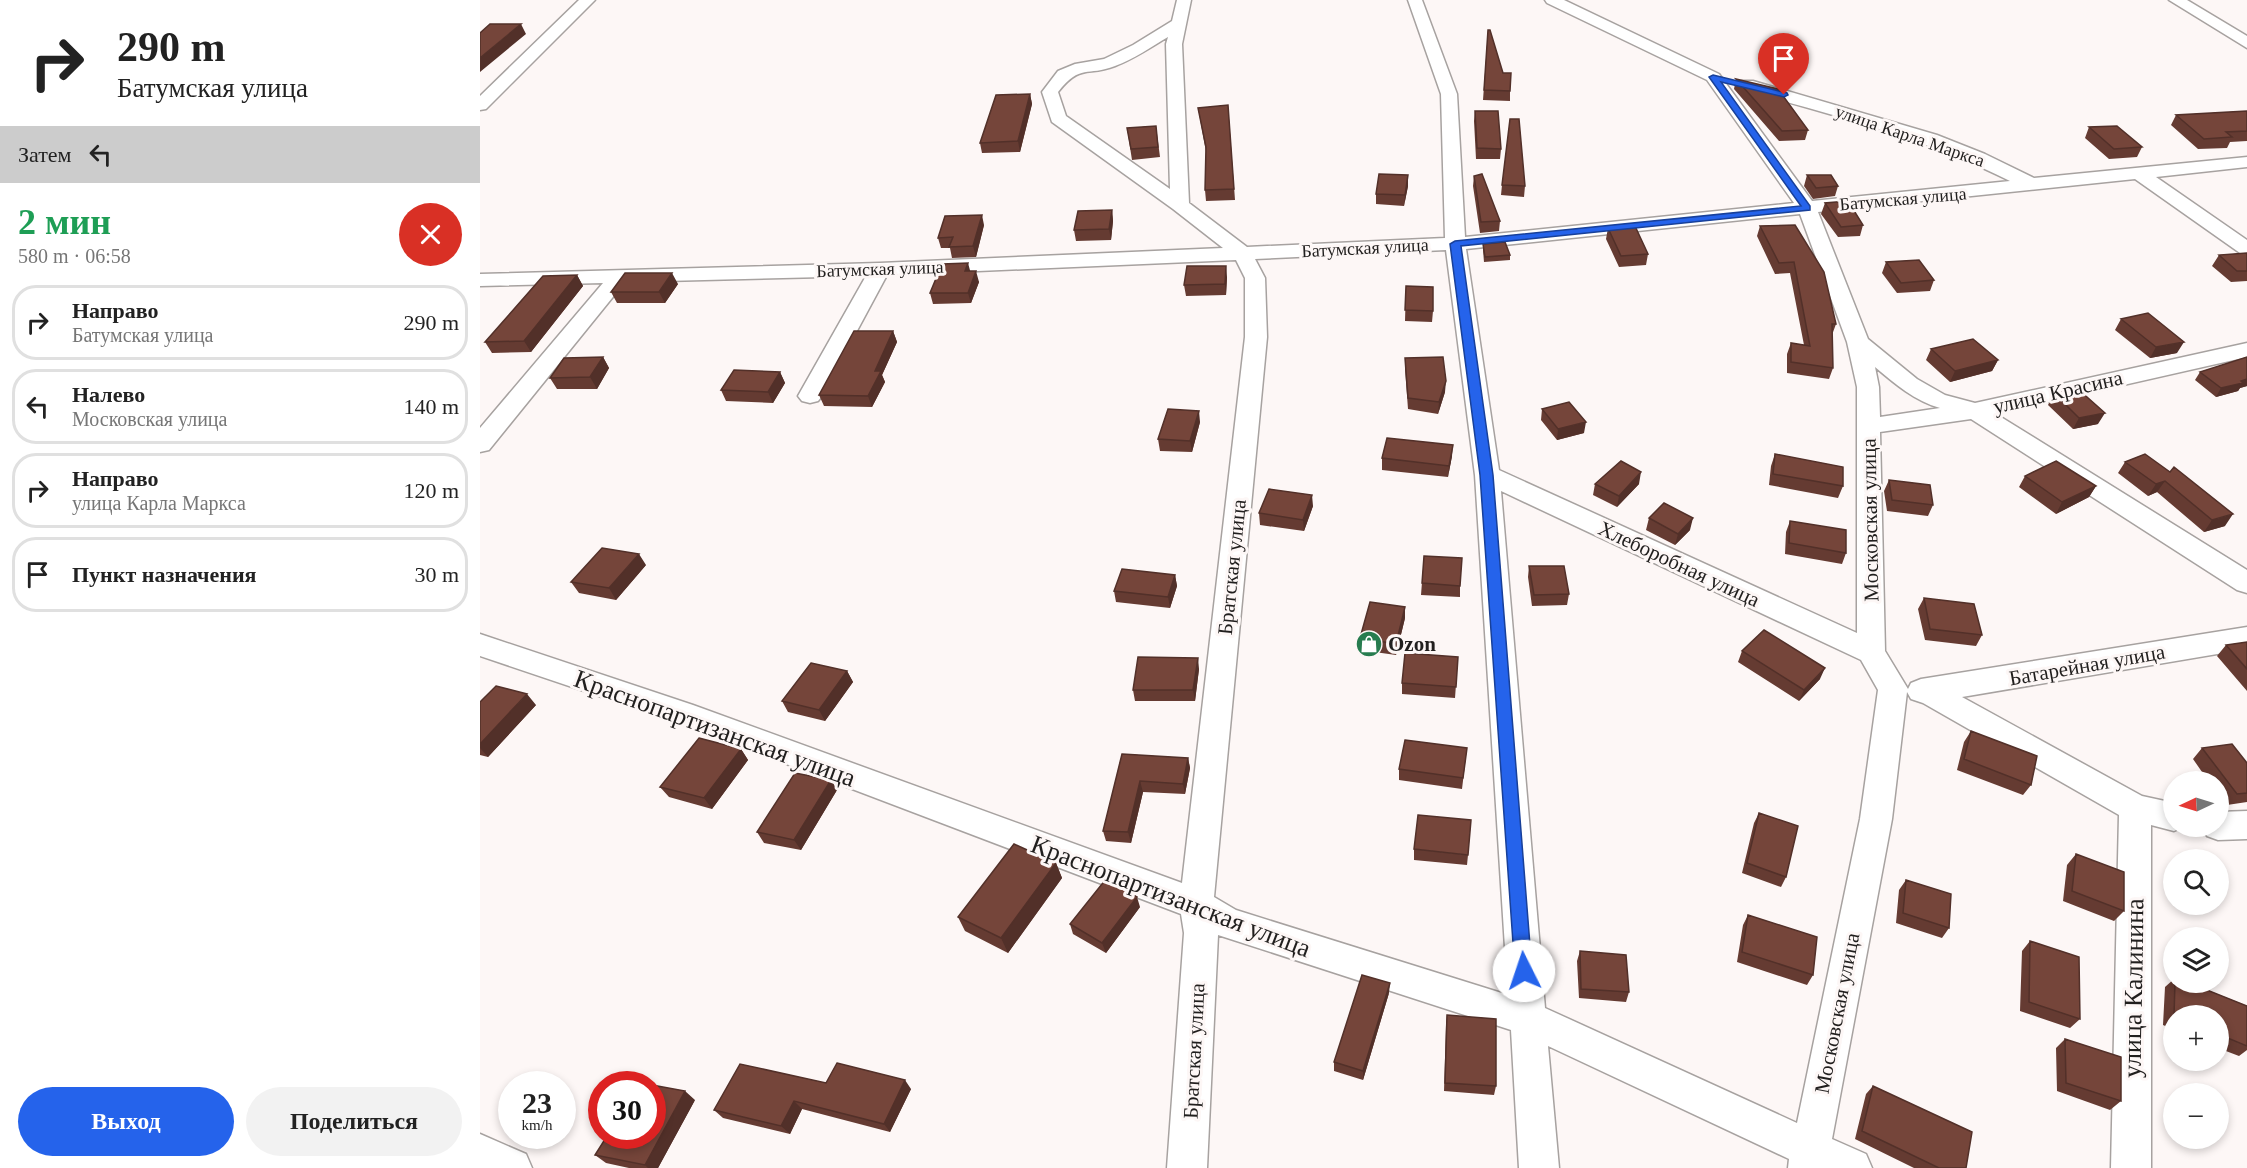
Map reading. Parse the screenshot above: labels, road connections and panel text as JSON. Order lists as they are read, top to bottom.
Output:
{
  "streets": {
    "street": [
      "улица Карла Маркса",
      "Батумская улица",
      "улица Красина",
      "Московская улица",
      "Хлеборобная улица",
      "Братская улица",
      "Батарейная улица",
      "Краснопартизанская улица",
      "улица Калинина"
    ]
  },
  "crossings": [
    ["улица Карла Маркса", "Батумская улица"],
    ["улица Карла Маркса", "Московская улица"],
    ["Батумская улица", "Московская улица"],
    ["Батумская улица", "Братская улица"],
    ["улица Красина", "Московская улица"],
    ["Московская улица", "Хлеборобная улица"],
    ["Московская улица", "Краснопартизанская улица"],
    ["Братская улица", "Краснопартизанская улица"]
  ],
  "places": {
    "shop": ["Ozon"]
  },
  "north": "left",
  "page": {
    "turn": ["290 m", "Батумская улица"],
    "then": "Затем",
    "heading": ["2 мин", "580 m · 06:58"],
    "list": [
      {
        "name": "Направо",
        "note": "Батумская улица",
        "value": "290 m"
      },
      {
        "name": "Налево",
        "note": "Московская улица",
        "value": "140 m"
      },
      {
        "name": "Направо",
        "note": "улица Карла Маркса",
        "value": "120 m"
      },
      {
        "name": "Пункт назначения",
        "value": "30 m"
      }
    ],
    "map_buttons": ["+", "−"],
    "speed": "23 km/h",
    "limit": "30",
    "buttons": ["Выход", "Поделиться"]
  }
}
